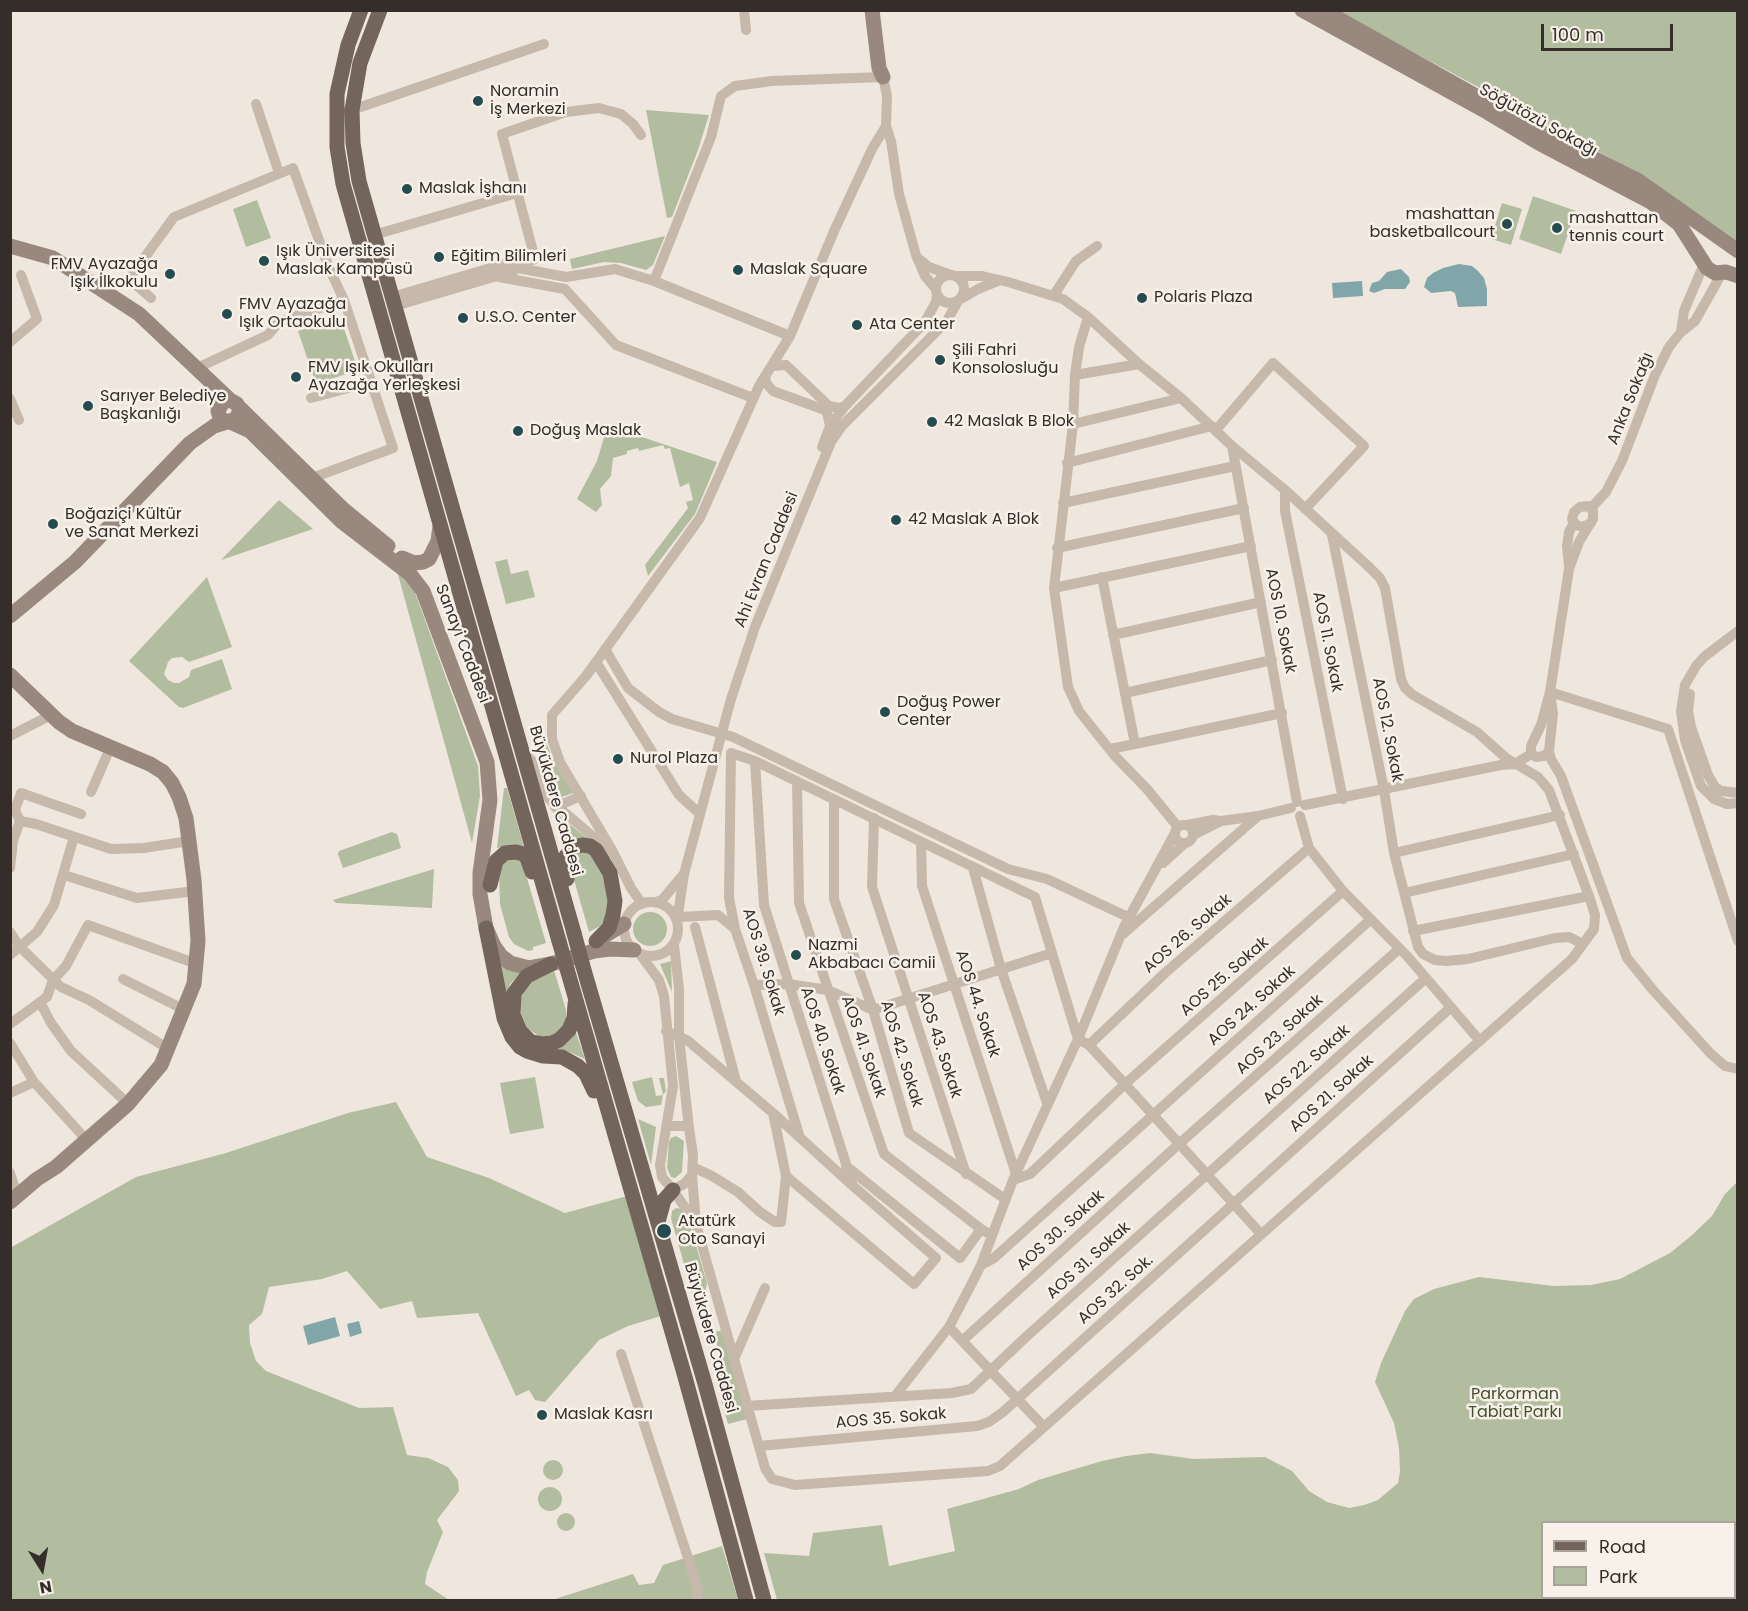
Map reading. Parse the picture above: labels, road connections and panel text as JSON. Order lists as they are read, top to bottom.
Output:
{
  "streets": {
    "main road": ["Büyükdere Caddesi"],
    "street": [
      "Söğütözü Sokağı",
      "Anka Sokağı",
      "Ahi Evran Caddesi",
      "AOS 10. Sokak",
      "AOS 11. Sokak",
      "Sanayi Caddesi",
      "AOS 12. Sokak",
      "AOS 26. Sokak",
      "AOS 39. Sokak",
      "AOS 25. Sokak",
      "AOS 44. Sokak",
      "AOS 24. Sokak",
      "AOS 23. Sokak",
      "AOS 40. Sokak",
      "AOS 43. Sokak",
      "AOS 41. Sokak",
      "AOS 42. Sokak",
      "AOS 22. Sokak",
      "AOS 21. Sokak",
      "AOS 30. Sokak",
      "AOS 31. Sokak",
      "AOS 32. Sok.",
      "AOS 35. Sokak"
    ]
  },
  "crossings": [
    ["Söğütözü Sokağı", "Anka Sokağı"],
    ["Ahi Evran Caddesi", "Sanayi Caddesi"],
    ["AOS 39. Sokak", "AOS 40. Sokak"],
    ["AOS 25. Sokak", "AOS 44. Sokak"],
    ["AOS 23. Sokak", "AOS 30. Sokak"],
    ["AOS 43. Sokak", "AOS 42. Sokak"],
    ["AOS 22. Sokak", "AOS 31. Sokak"],
    ["AOS 21. Sokak", "AOS 32. Sok."],
    ["AOS 32. Sok.", "AOS 35. Sokak"]
  ],
  "parks": ["Parkorman Tabiat Parkı"],
  "places": [
    "Noramin İş Merkezi",
    "Maslak İşhanı",
    "mashattan basketballcourt",
    "mashattan tennis court",
    "Eğitim Bilimleri",
    "Işık Üniversitesi Maslak Kampüsü",
    "Maslak Square",
    "FMV Ayazağa Işık İlkokulu",
    "Polaris Plaza",
    "FMV Ayazağa Işık Ortaokulu",
    "U.S.O. Center",
    "Ata Center",
    "Şili Fahri Konsolosluğu",
    "FMV Işık Okulları Ayazağa Yerleşkesi",
    "Sarıyer Belediye Başkanlığı",
    "42 Maslak B Blok",
    "Doğuş Maslak",
    "42 Maslak A Blok",
    "Boğaziçi Kültür ve Sanat Merkezi",
    "Doğuş Power Center",
    "Nurol Plaza",
    "Nazmi Akbabacı Camii",
    "Atatürk Oto Sanayi",
    "Maslak Kasrı"
  ],
  "legend": ["Road", "Park"],
  "scale_bar": "100 m",
  "north": "bottom"
}
